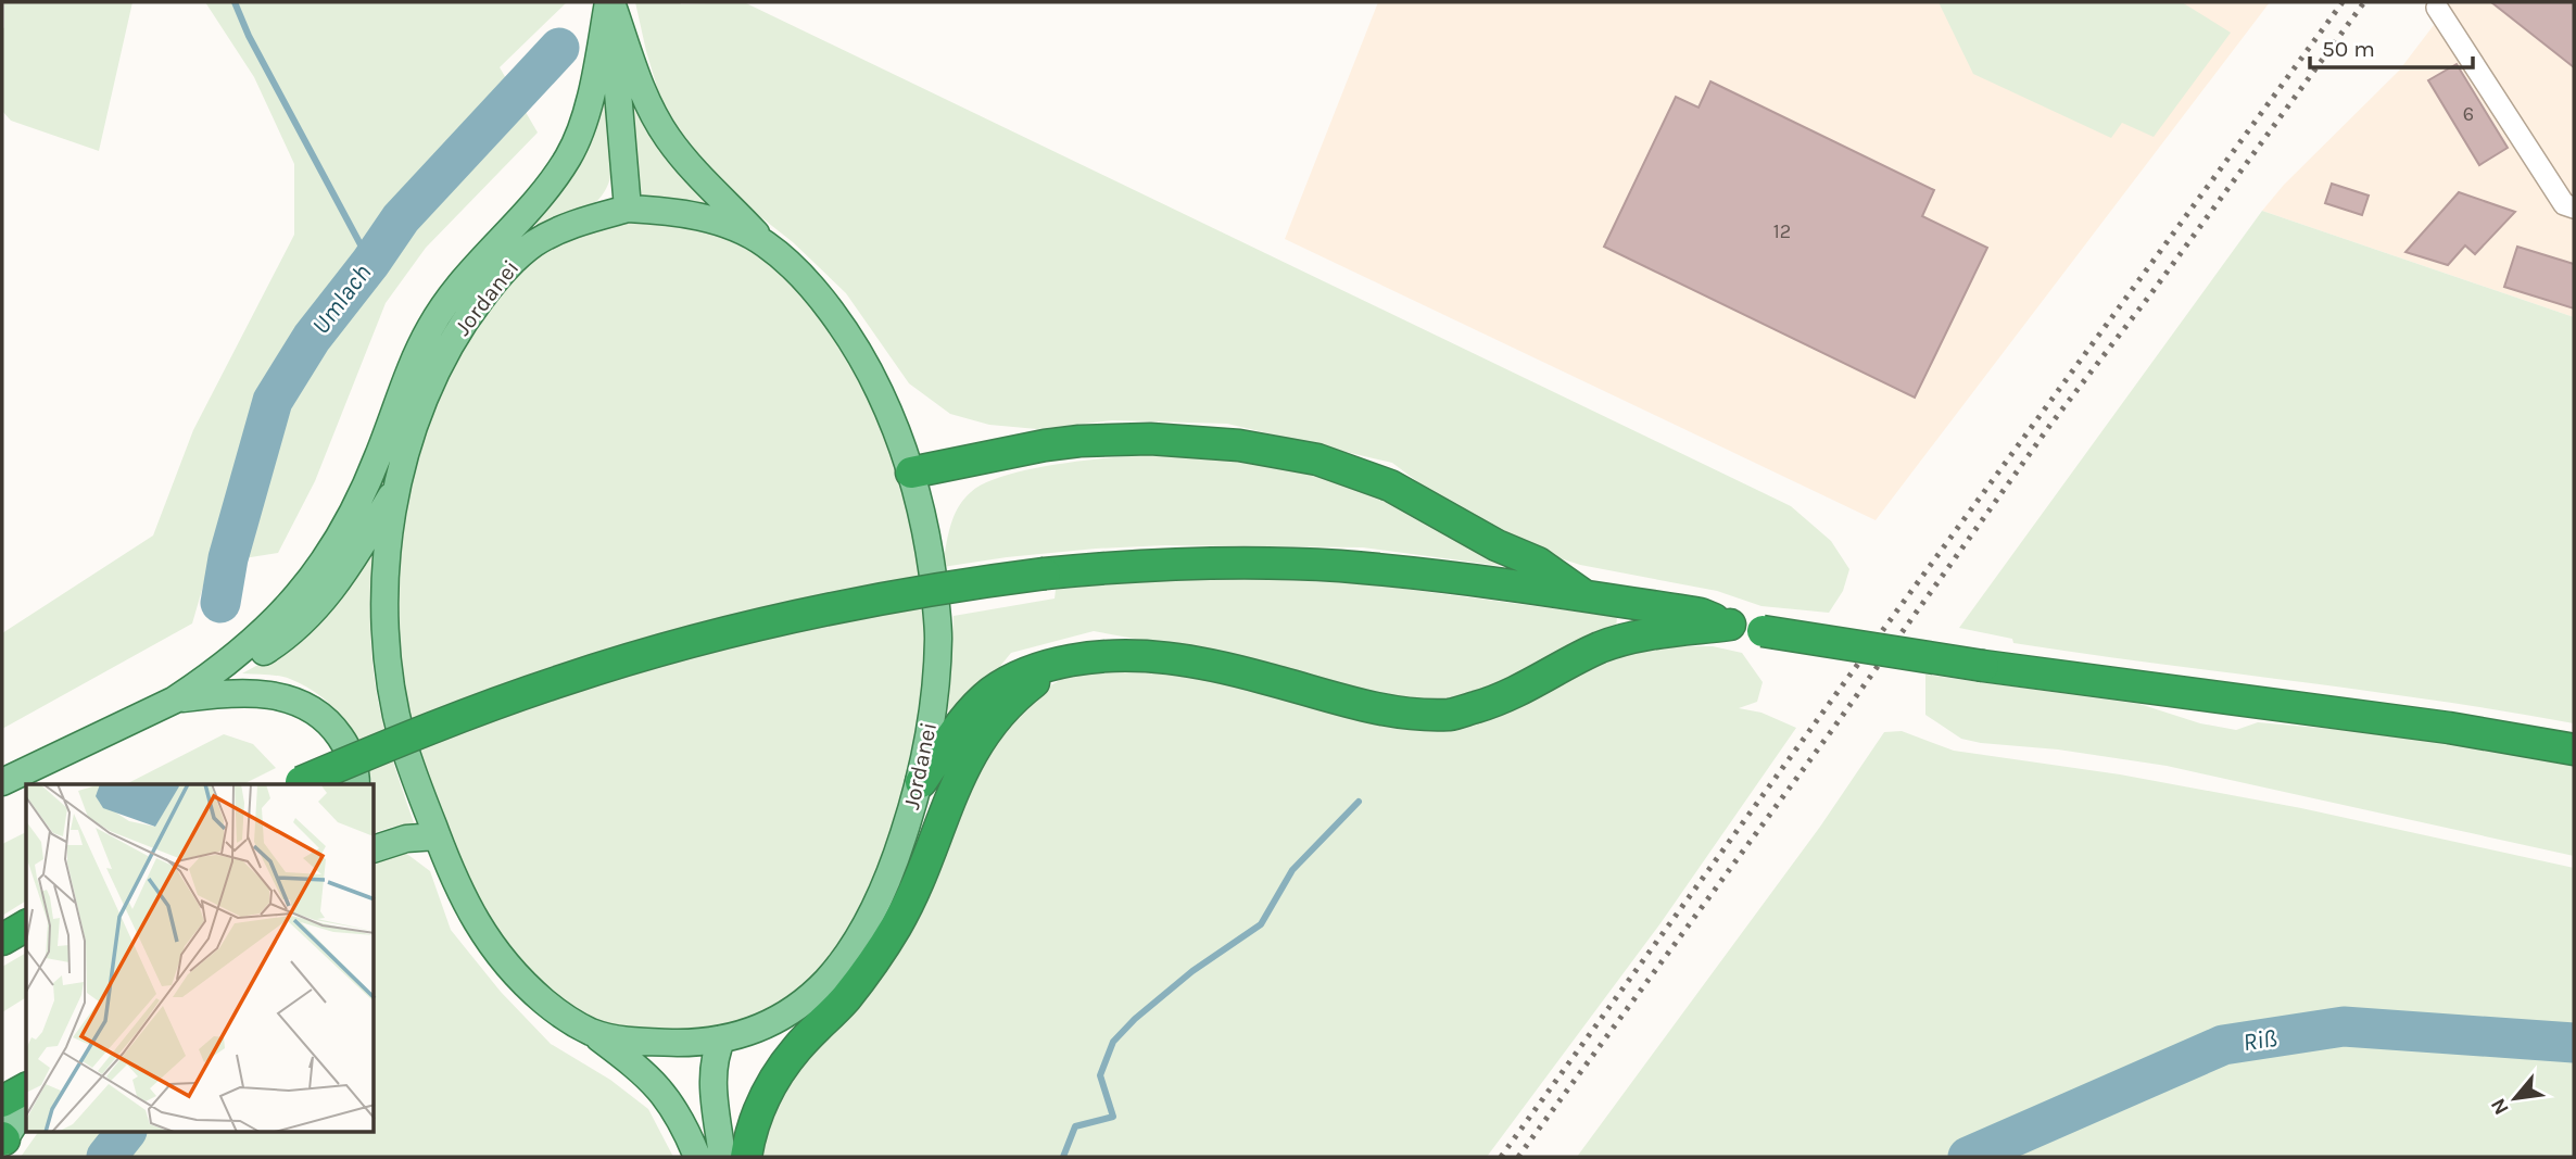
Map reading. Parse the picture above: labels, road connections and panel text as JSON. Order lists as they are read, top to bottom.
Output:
{
  "streets": {
    "main road": ["Jordanei"]
  },
  "water": ["Umlach", "Riß"],
  "house_numbers": ["6", "12"],
  "scale_bar": "50 m",
  "north": "bottom left"
}
